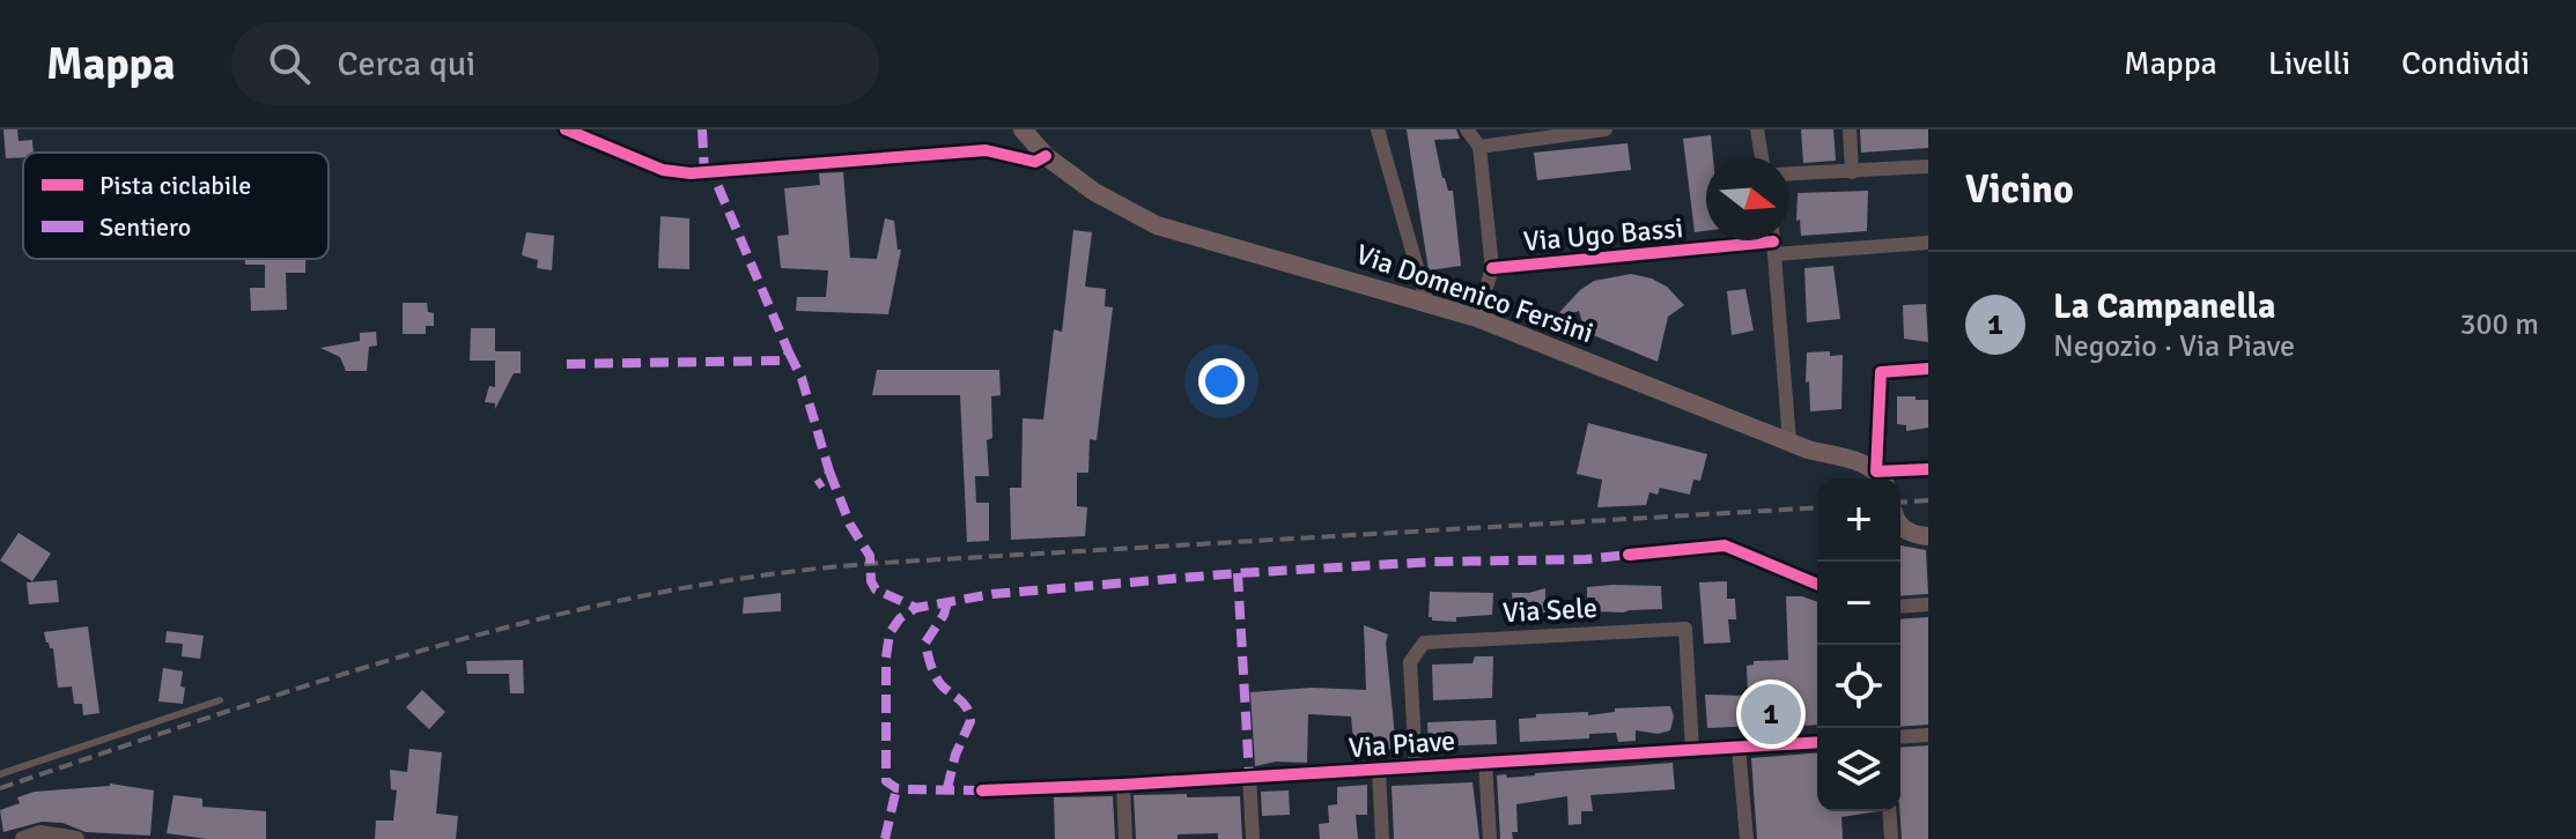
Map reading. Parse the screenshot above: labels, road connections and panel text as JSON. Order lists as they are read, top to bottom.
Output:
{
  "streets": {
    "main road": ["Via Domenico Fersini"],
    "street": ["Via Ugo Bassi", "Via Sele", "Via Piave"]
  },
  "crossings": [
    ["Via Sele", "Via Piave"]
  ],
  "legend": ["Pista ciclabile", "Sentiero"],
  "north": "right",
  "page": {
    "header": "Mappa",
    "search": "Cerca qui",
    "nav": ["Mappa", "Livelli", "Condividi"],
    "heading": "Vicino",
    "list": [
      {
        "mark": "1",
        "name": "La Campanella",
        "note": "Negozio · Via Piave",
        "value": "300 m"
      }
    ],
    "map_buttons": ["+", "−"],
    "pins": "1"
  }
}
